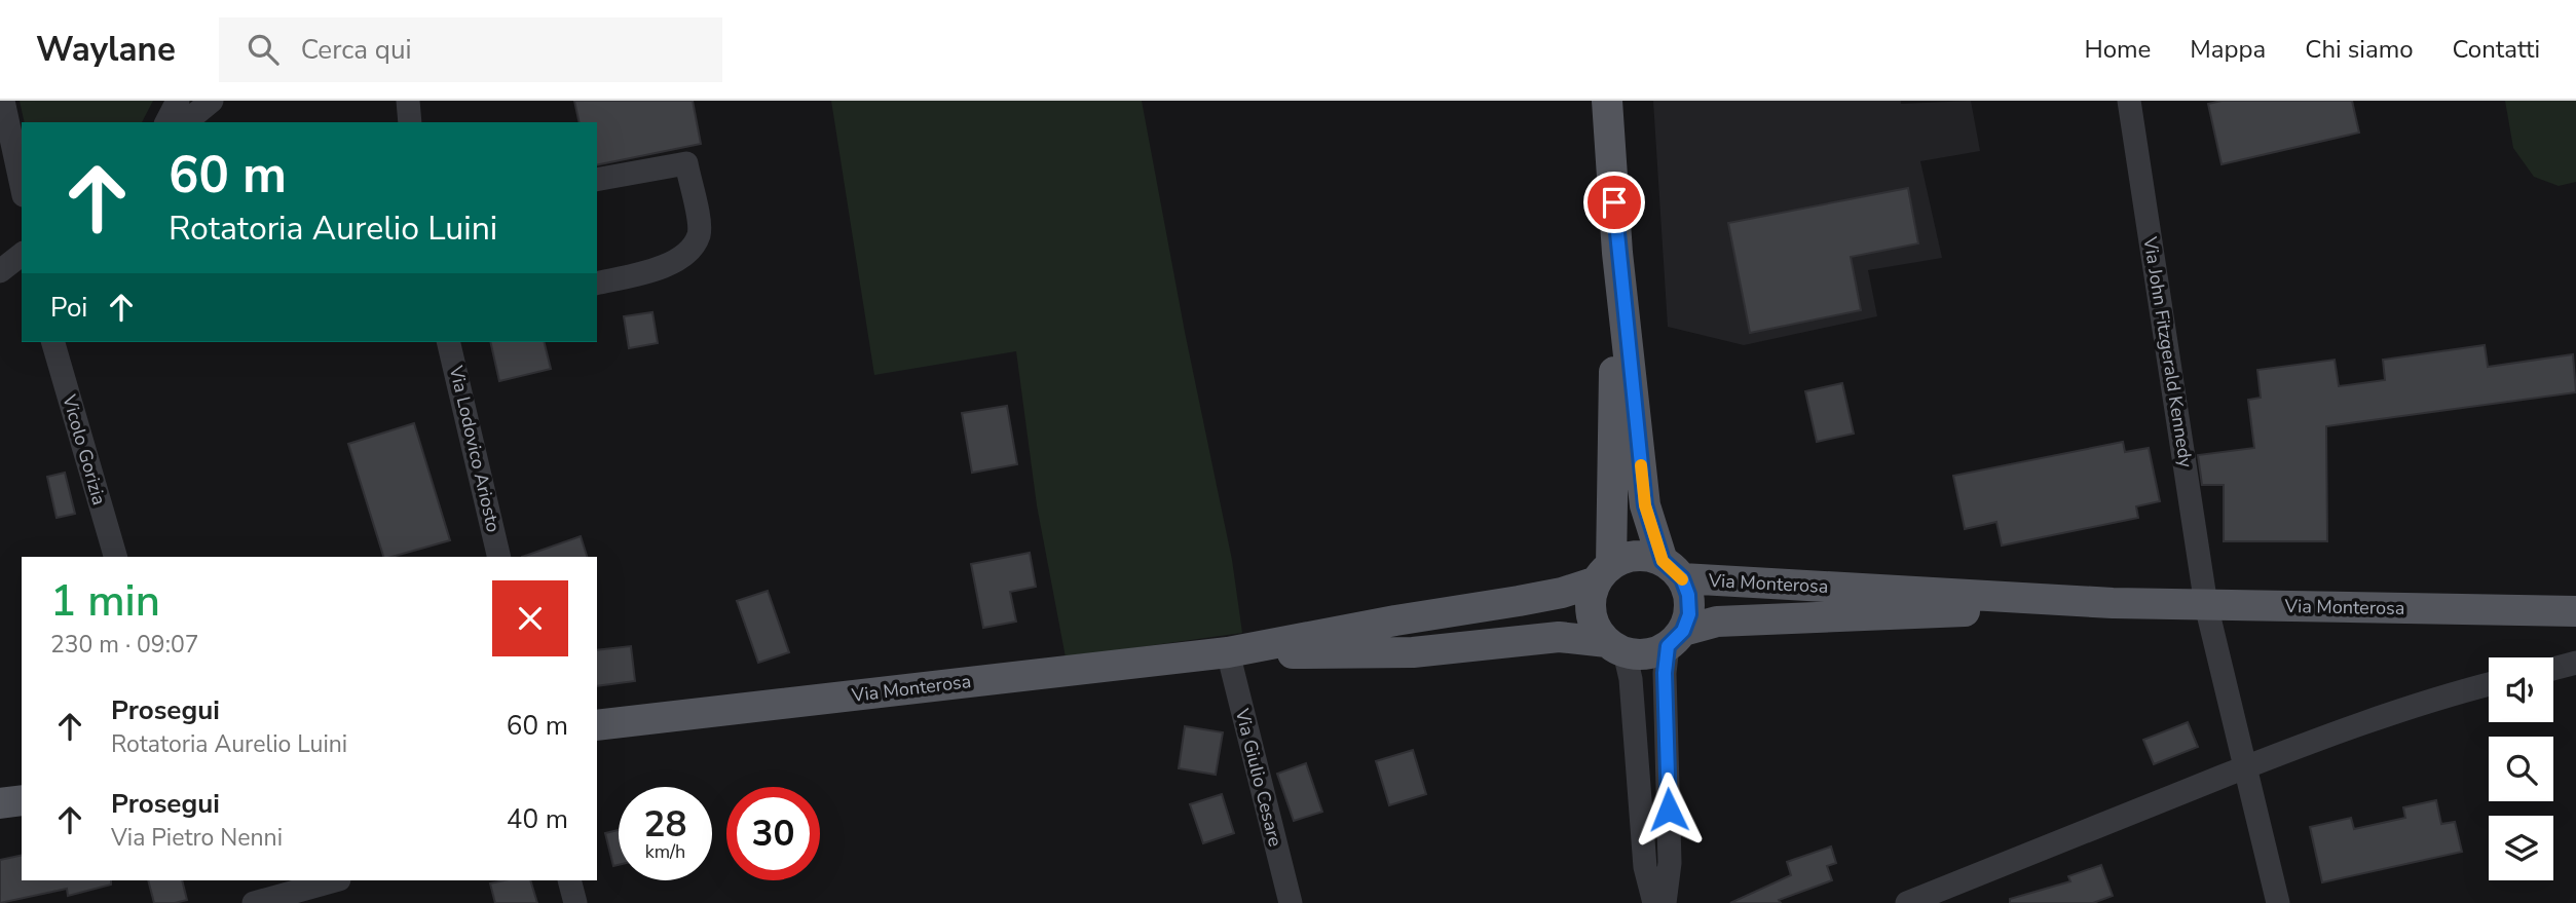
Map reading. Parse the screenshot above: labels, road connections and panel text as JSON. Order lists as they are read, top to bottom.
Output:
{
  "streets": {
    "main road": ["Via Monterosa"],
    "street": [
      "Via John Fitzgerald Kennedy",
      "Via Lodovico Ariosto",
      "Vicolo Gorizia",
      "Via Giulio Cesare"
    ]
  },
  "crossings": [
    ["Via John Fitzgerald Kennedy", "Via Monterosa"],
    ["Via Monterosa", "Via Giulio Cesare"]
  ],
  "page": {
    "header": "Waylane",
    "search": "Cerca qui",
    "nav": [
      "Home",
      "Mappa",
      "Chi siamo",
      "Contatti"
    ],
    "turn": ["60 m", "Rotatoria Aurelio Luini"],
    "then": "Poi",
    "heading": ["1 min", "230 m · 09:07"],
    "list": [
      {
        "name": "Prosegui",
        "note": "Rotatoria Aurelio Luini",
        "value": "60 m"
      },
      {
        "name": "Prosegui",
        "note": "Via Pietro Nenni",
        "value": "40 m"
      }
    ],
    "speed": "28 km/h",
    "limit": "30"
  }
}
